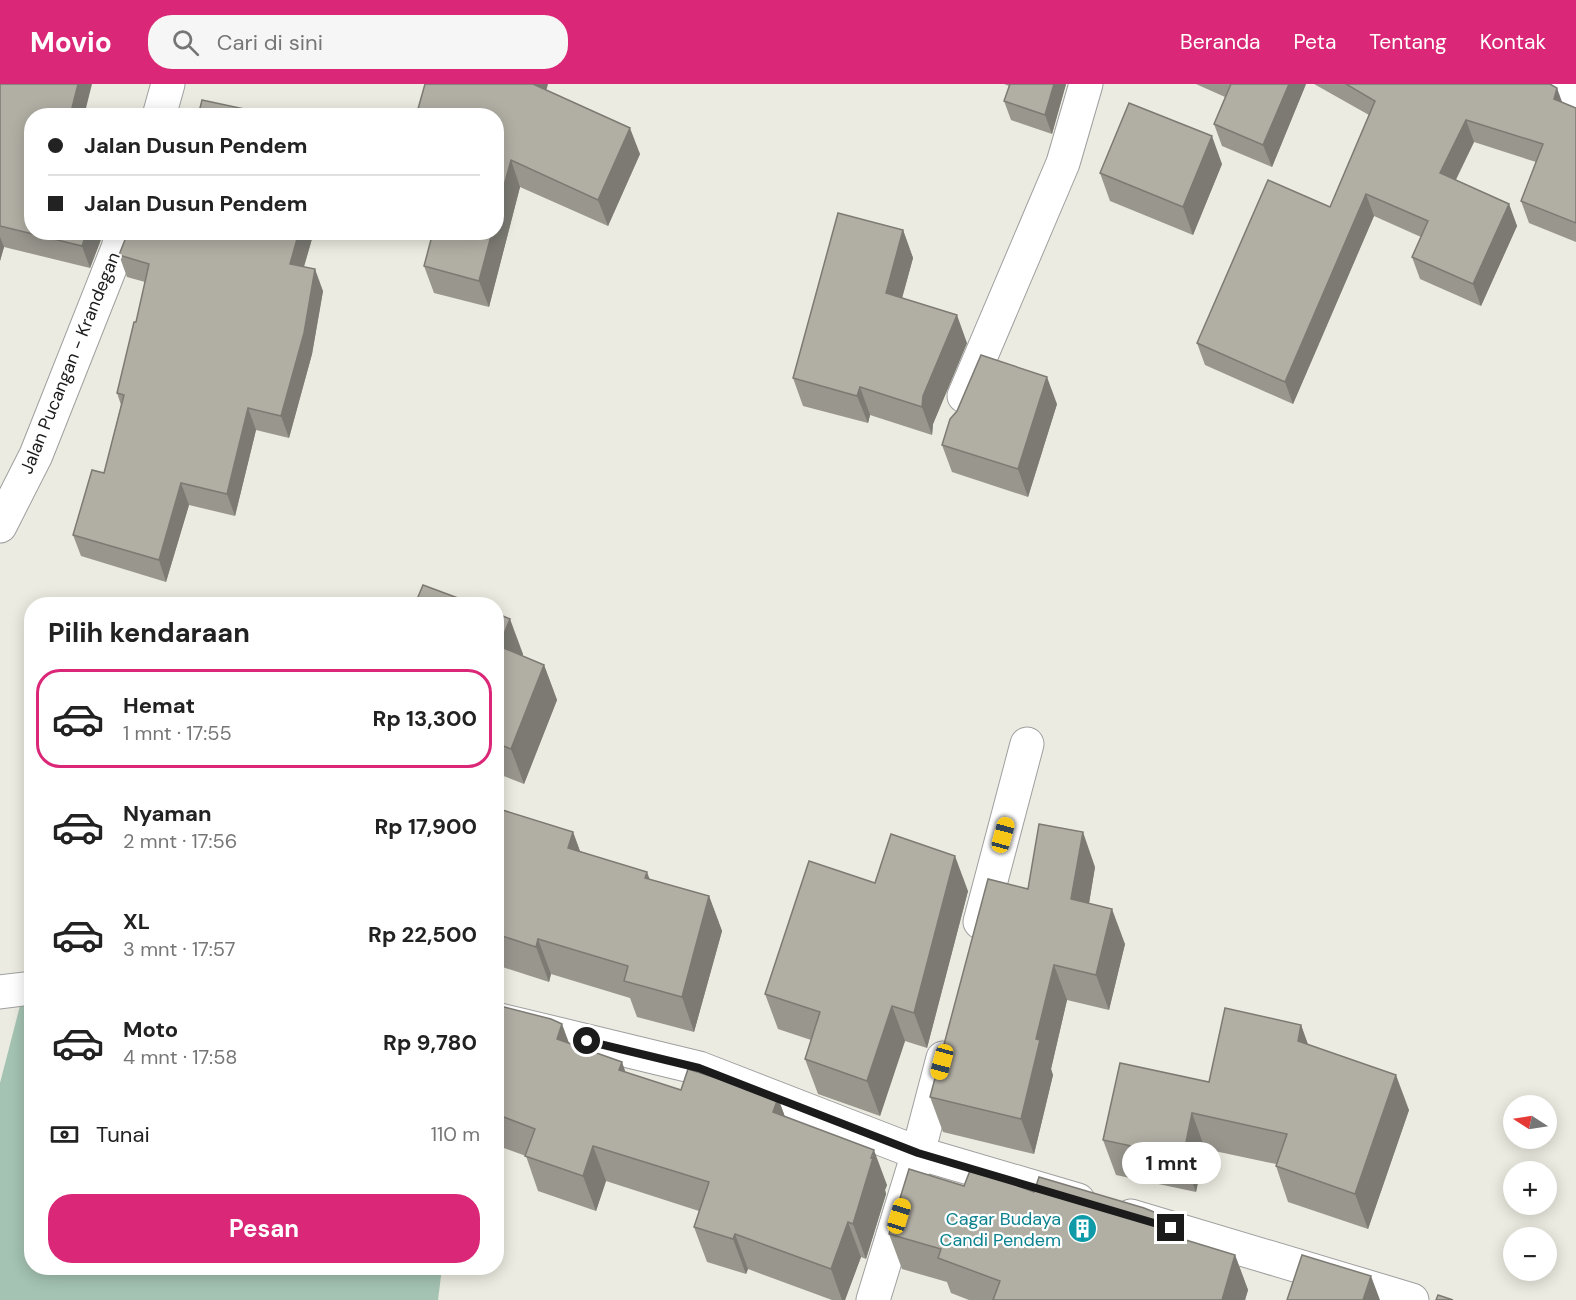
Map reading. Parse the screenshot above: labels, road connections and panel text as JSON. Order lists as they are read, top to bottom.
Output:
{
  "streets": {
    "street": ["Jalan Pucangan - Krandegan"]
  },
  "places": {
    "building": ["Cagar Budaya Candi Pendem"]
  },
  "north": "left",
  "page": {
    "header": "Movio",
    "search": "Cari di sini",
    "nav": [
      "Beranda",
      "Peta",
      "Tentang",
      "Kontak"
    ],
    "banner": ["Jalan Dusun Pendem", "Jalan Dusun Pendem"],
    "heading": "Pilih kendaraan",
    "list": [
      {
        "name": "Hemat",
        "note": "1 mnt · 17:55",
        "value": "Rp 13,300"
      },
      {
        "name": "Nyaman",
        "note": "2 mnt · 17:56",
        "value": "Rp 17,900"
      },
      {
        "name": "XL",
        "note": "3 mnt · 17:57",
        "value": "Rp 22,500"
      },
      {
        "name": "Moto",
        "note": "4 mnt · 17:58",
        "value": "Rp 9,780"
      }
    ],
    "map_buttons": ["+", "−"],
    "pay": ["Tunai", "110 m"],
    "bubble": "1 mnt",
    "buttons": "Pesan"
  }
}
